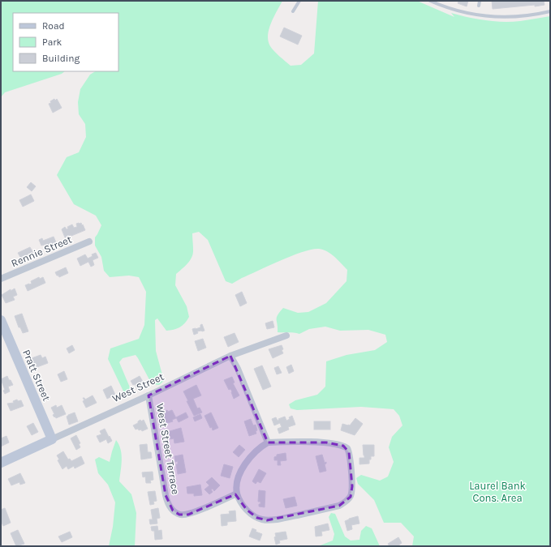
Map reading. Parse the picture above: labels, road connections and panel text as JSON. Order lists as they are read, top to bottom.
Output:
{
  "streets": {
    "street": [
      "Rennie Street",
      "Pratt Street",
      "West Street",
      "West Street Terrace"
    ]
  },
  "crossings": [
    ["Pratt Street", "West Street"],
    ["West Street", "West Street Terrace"]
  ],
  "parks": ["Laurel Bank Cons. Area"],
  "legend": ["Road", "Park", "Building"]
}
